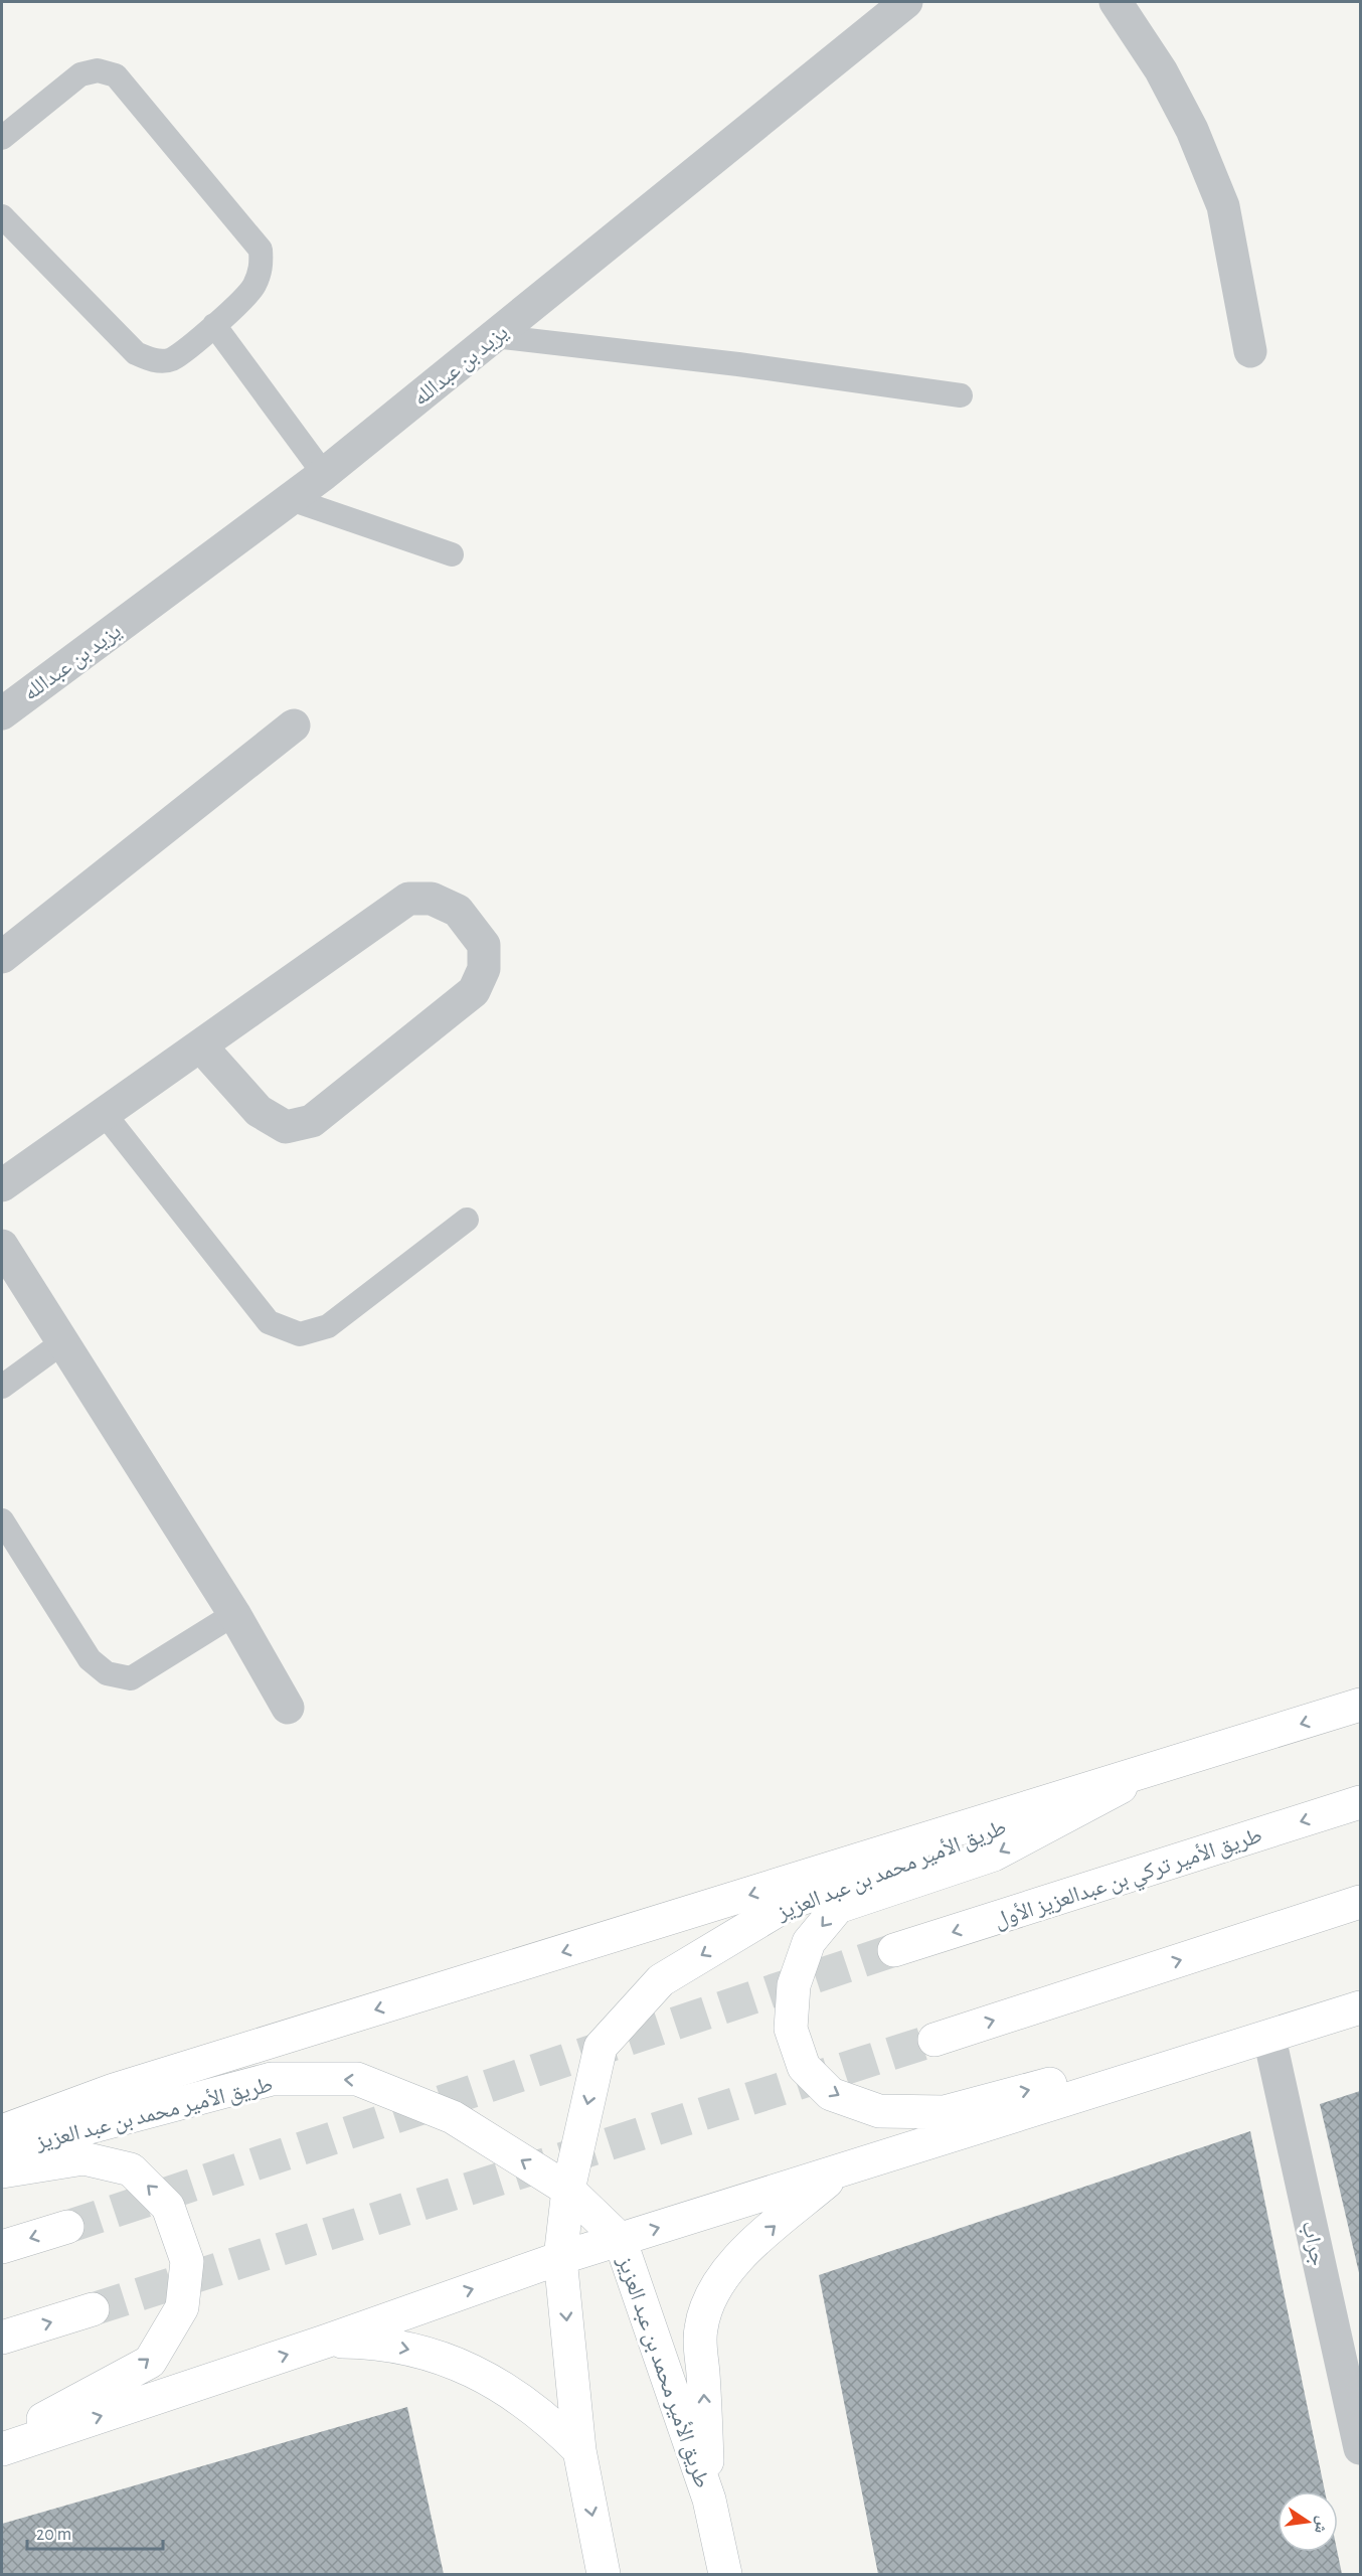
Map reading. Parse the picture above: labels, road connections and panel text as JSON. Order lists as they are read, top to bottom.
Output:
{
  "streets": {
    "main road": ["طريق الأمير محمد بن عبد العزيز", "طريق الأمير تركي بن عبدالعزيز الأول"],
    "street": ["يزيد بن عبدالله", "جراب"]
  },
  "scale_bar": "20 m",
  "north": "right"
}
